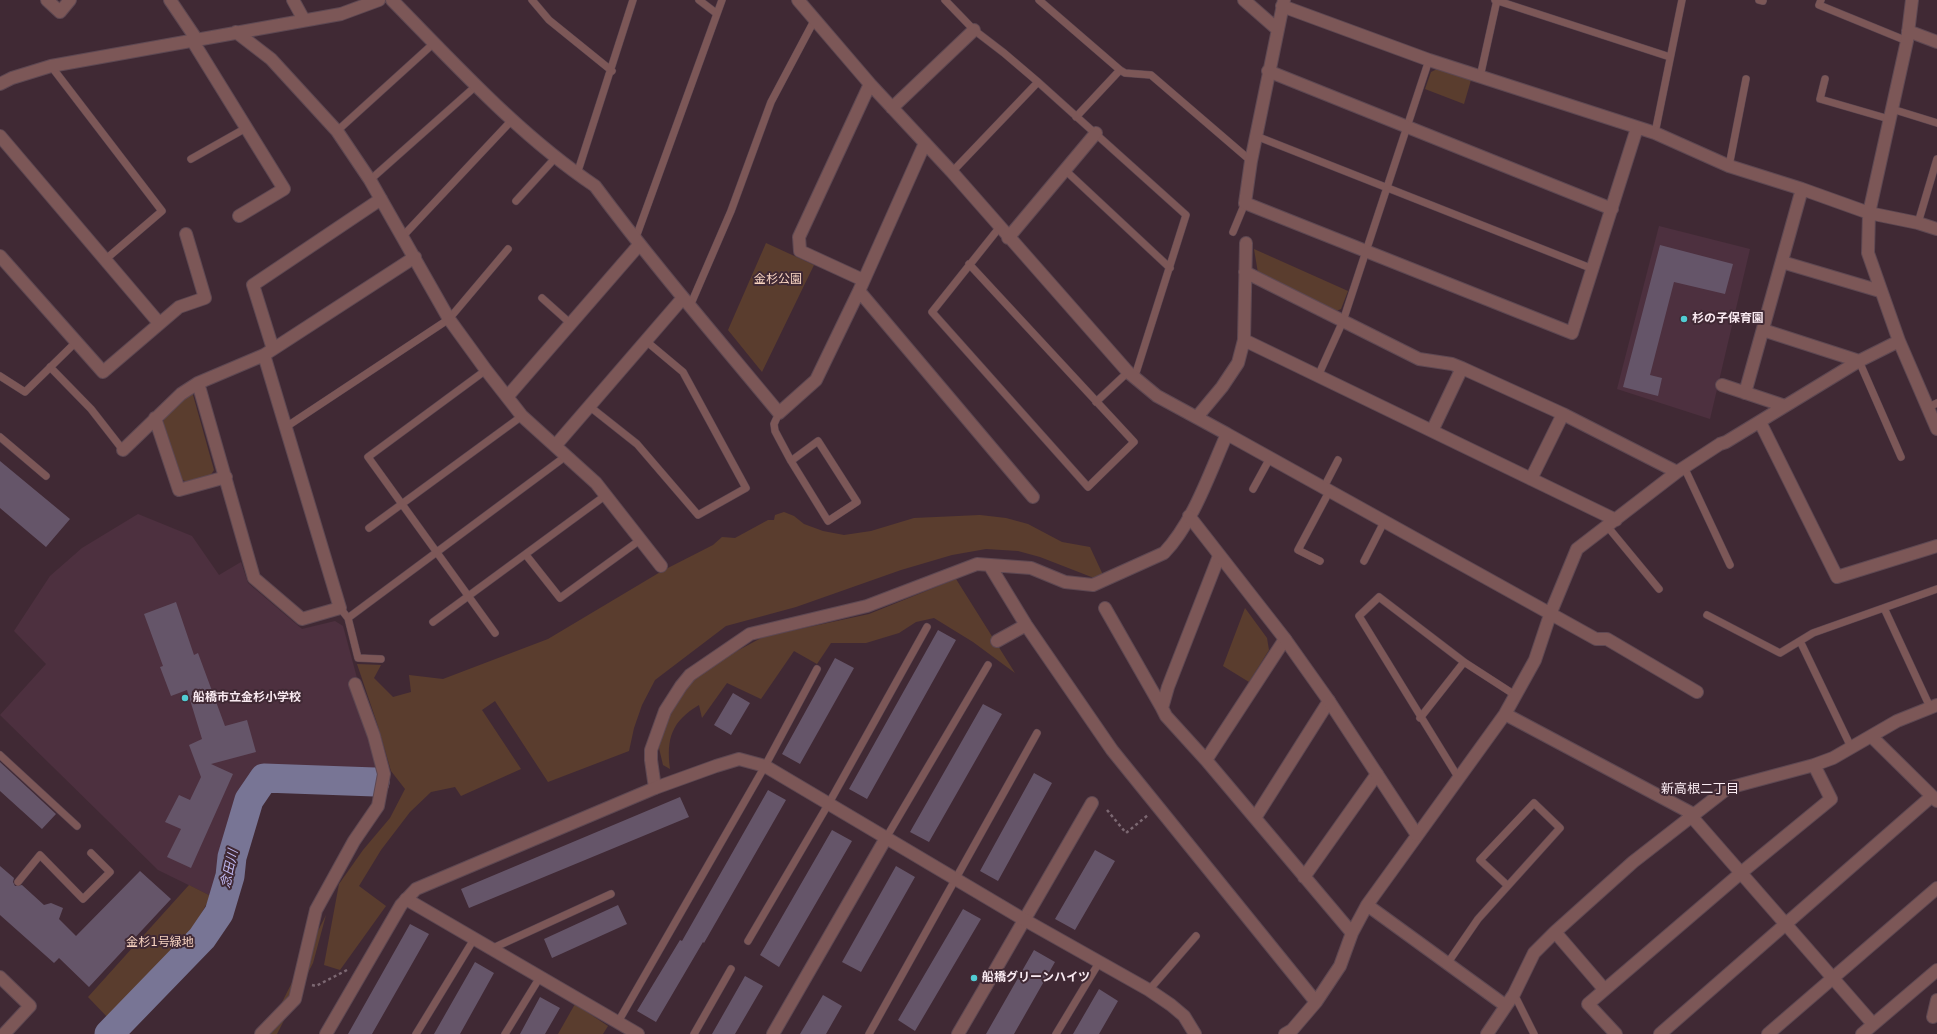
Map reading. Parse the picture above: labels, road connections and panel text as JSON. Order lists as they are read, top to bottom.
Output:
{
  "districts": ["新高根二丁目"],
  "water": ["念田川"],
  "parks": ["金杉公園", "金杉1号緑地"],
  "places": ["杉の子保育園", "船橋市立金杉小学校", "船橋グリーンハイツ"]
}
